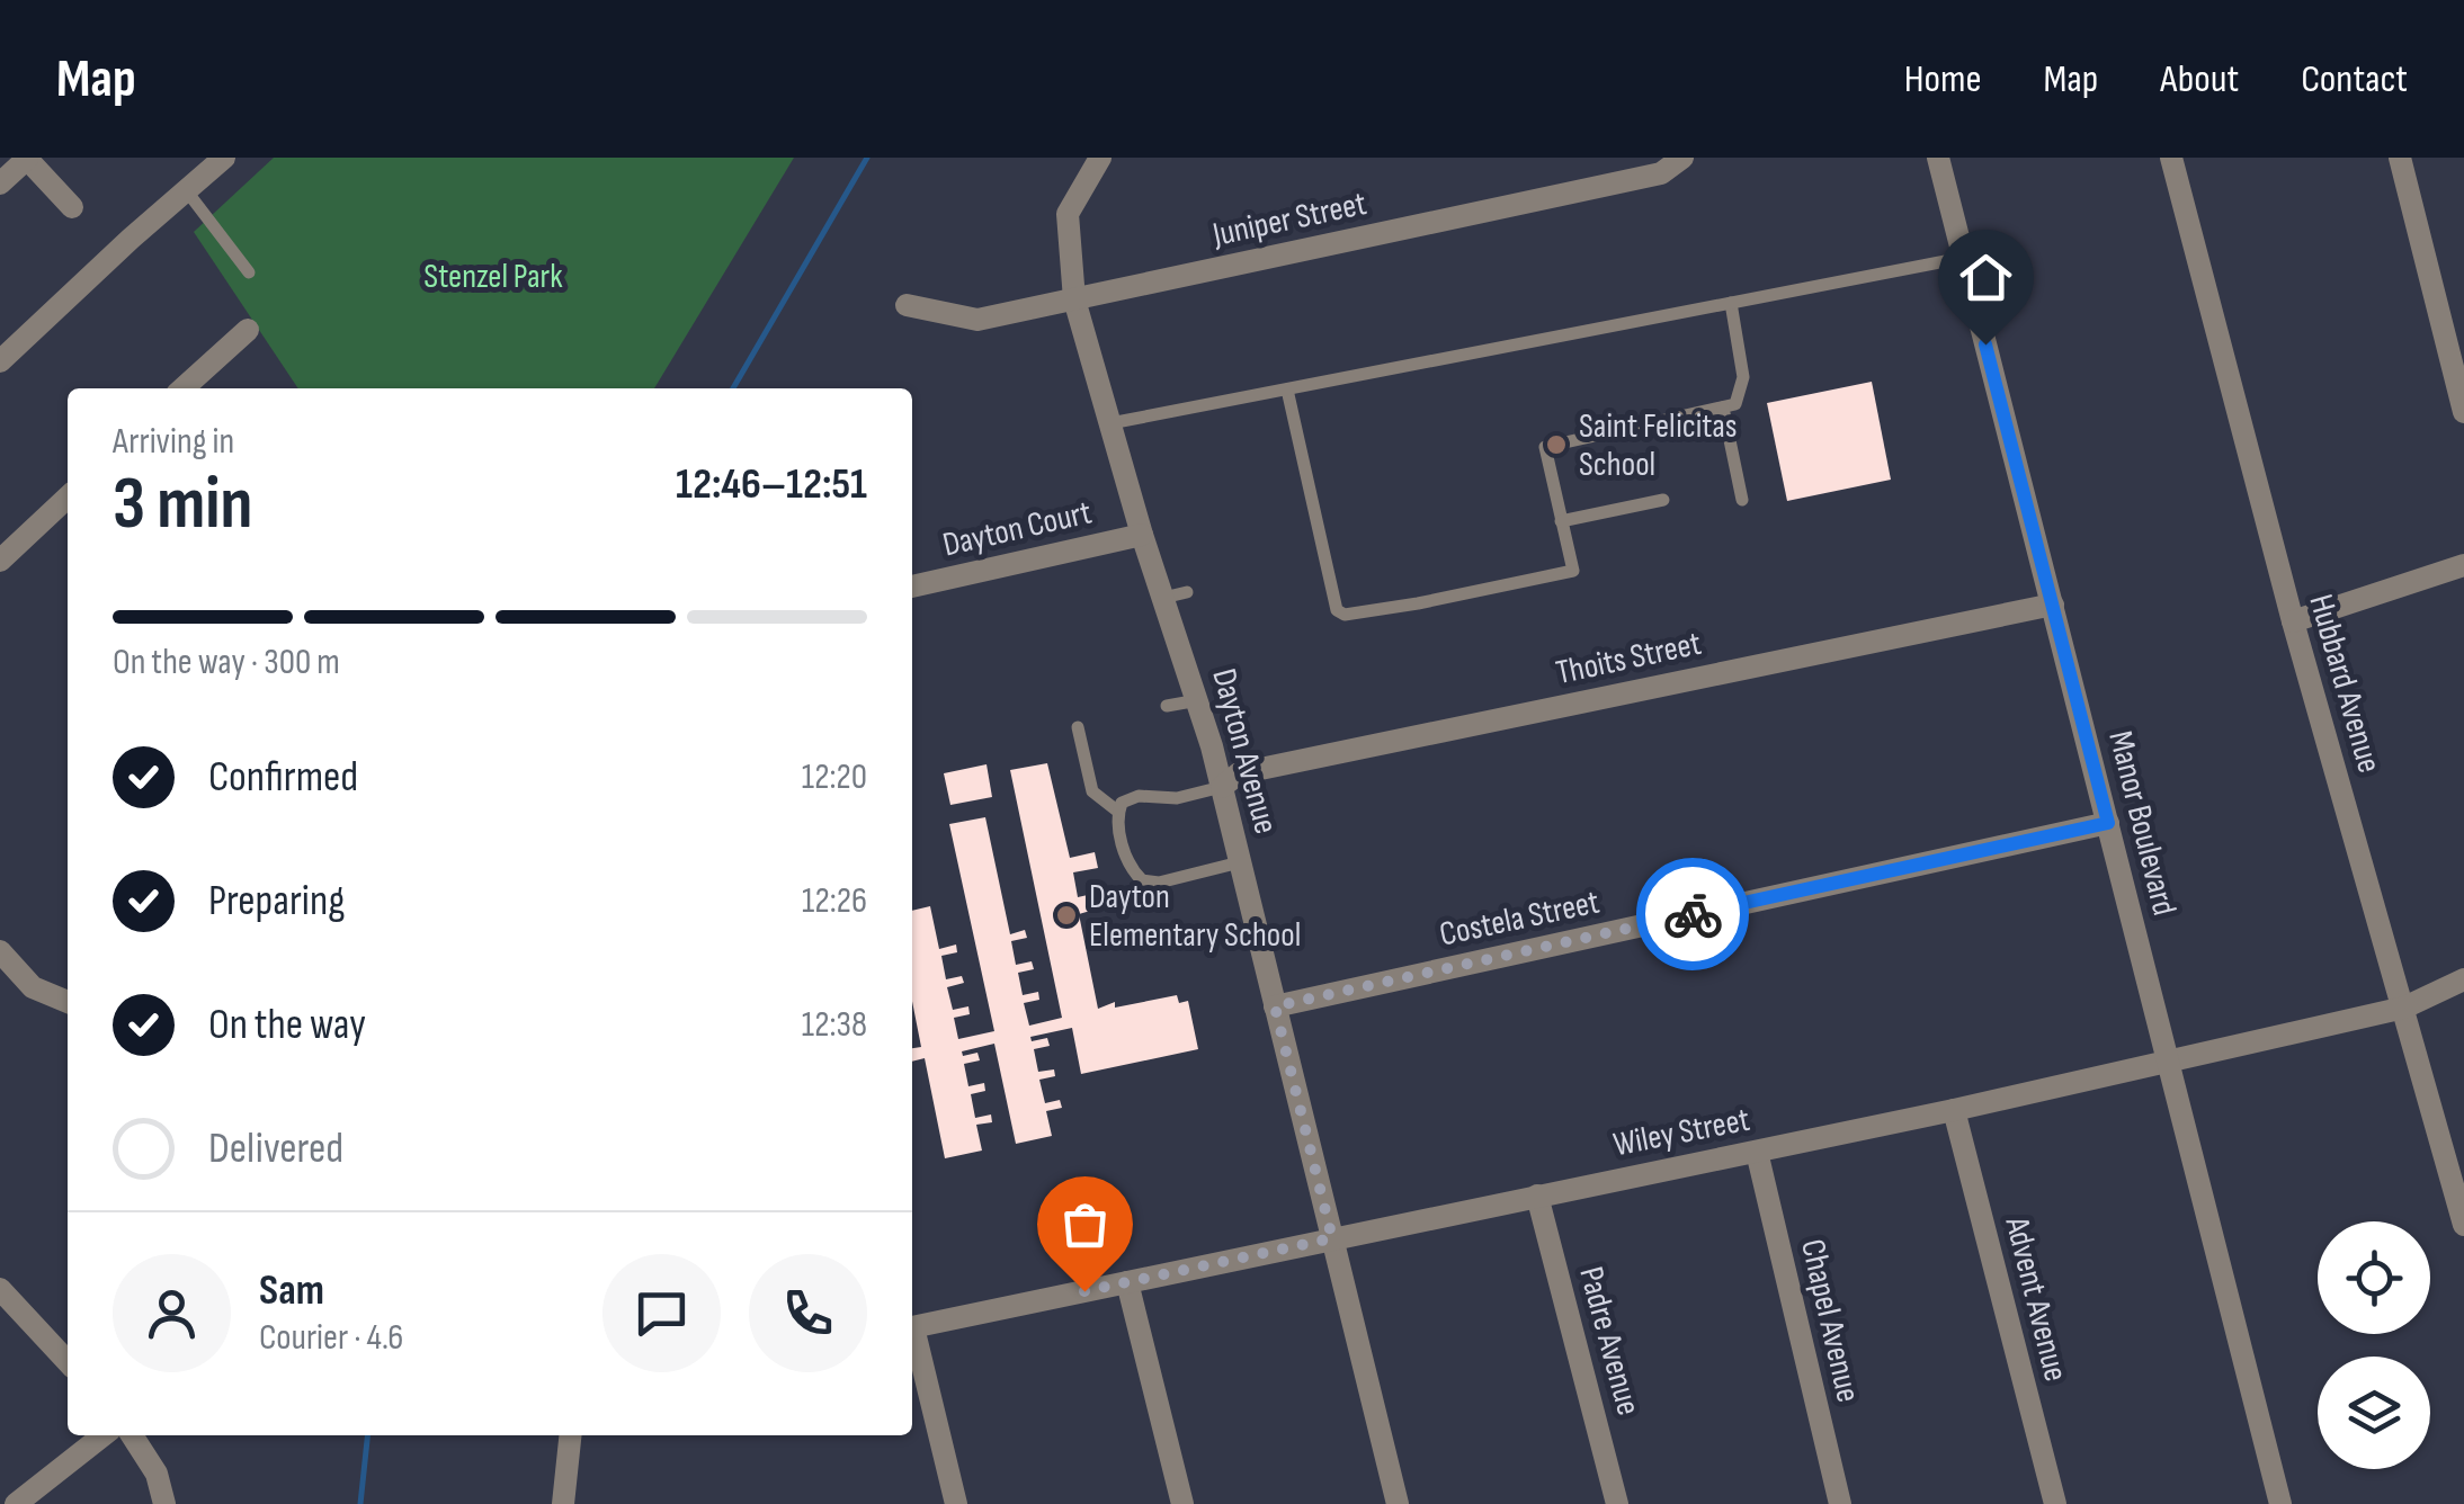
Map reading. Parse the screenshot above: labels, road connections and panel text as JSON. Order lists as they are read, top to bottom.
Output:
{
  "streets": {
    "street": [
      "Juniper Street",
      "Dayton Court",
      "Thoits Street",
      "Hubbard Avenue",
      "Dayton Avenue",
      "Manor Boulevard",
      "Costela Street",
      "Wiley Street",
      "Advent Avenue",
      "Chapel Avenue",
      "Padre Avenue"
    ]
  },
  "crossings": [
    ["Juniper Street", "Dayton Avenue"],
    ["Dayton Court", "Dayton Avenue"],
    ["Thoits Street", "Dayton Avenue"],
    ["Thoits Street", "Manor Boulevard"],
    ["Hubbard Avenue", "Wiley Street"],
    ["Dayton Avenue", "Costela Street"],
    ["Dayton Avenue", "Wiley Street"],
    ["Manor Boulevard", "Costela Street"],
    ["Manor Boulevard", "Wiley Street"],
    ["Wiley Street", "Advent Avenue"],
    ["Wiley Street", "Chapel Avenue"],
    ["Wiley Street", "Padre Avenue"]
  ],
  "parks": ["Stenzel Park"],
  "places": ["Saint Felicitas School", "Dayton Elementary School"],
  "page": {
    "header": "Map",
    "nav": [
      "Home",
      "Map",
      "About",
      "Contact"
    ],
    "heading": ["3 min", "Arriving in", "12:46–12:51"],
    "panel": ["Sam", "Courier · 4.6"],
    "bar": "On the way · 300 m",
    "list": [
      ["Confirmed", "12:20"],
      ["Preparing", "12:26"],
      ["On the way", "12:38"],
      "Delivered"
    ]
  }
}
